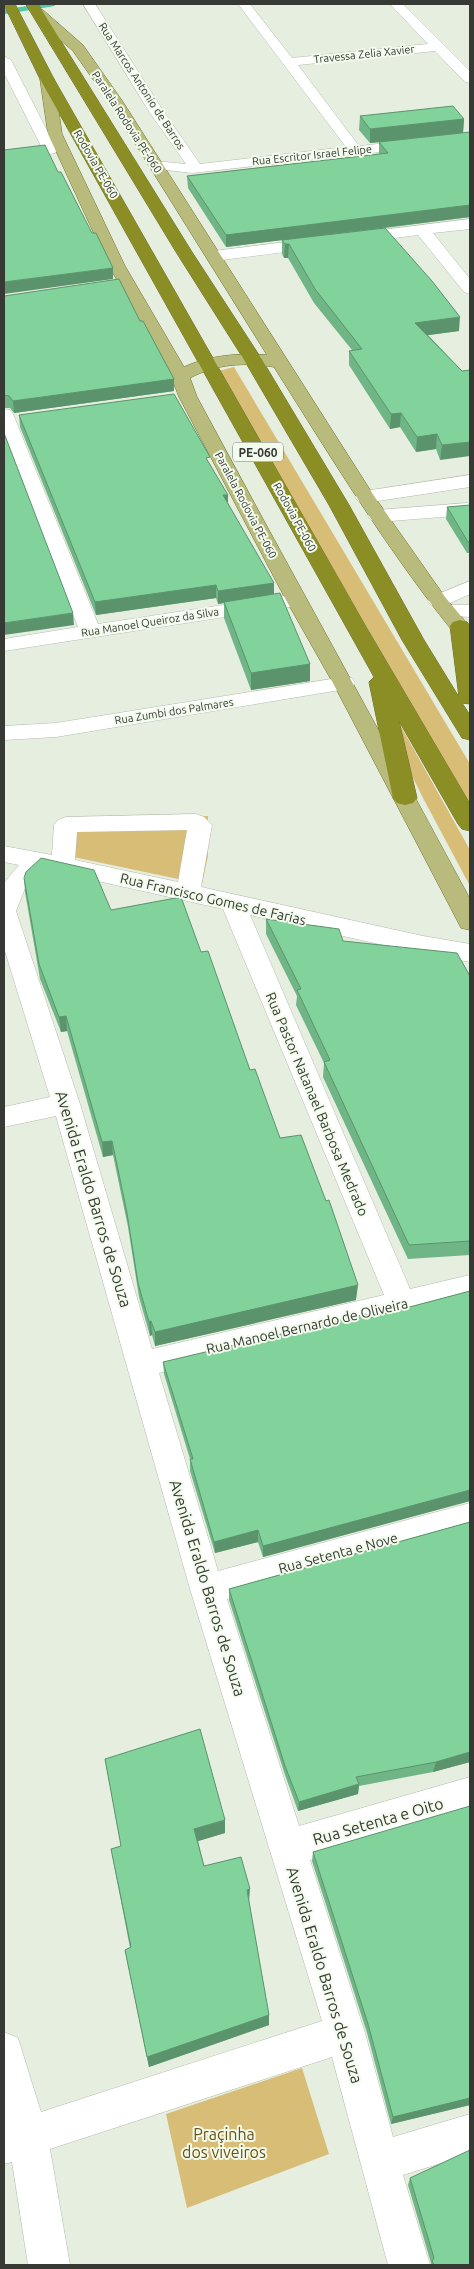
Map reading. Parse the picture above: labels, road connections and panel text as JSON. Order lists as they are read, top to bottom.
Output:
{
  "streets": {
    "highway": ["Rodovia PE-060", "PE-060"],
    "main road": ["Paralela Rodovia PE-060"],
    "street": [
      "Travessa Zelia Xavier",
      "Rua Marcos Antonio de Barros",
      "Rua Escritor Israel Felipe",
      "Rua Manoel Queiroz da Silva",
      "Rua Zumbi dos Palmares",
      "Rua Francisco Gomes de Farias",
      "Rua Pastor Natanael Barbosa Medrado",
      "Avenida Eraldo Barros de Souza",
      "Rua Manoel Bernardo de Oliveira",
      "Rua Setenta e Nove",
      "Rua Setenta e Oito"
    ]
  },
  "crossings": [
    ["Rua Marcos Antonio de Barros", "Rua Escritor Israel Felipe"],
    ["Paralela Rodovia PE-060", "Rua Escritor Israel Felipe"],
    ["Paralela Rodovia PE-060", "Rodovia PE-060"],
    ["Paralela Rodovia PE-060", "PE-060"],
    ["Paralela Rodovia PE-060", "Rua Manoel Queiroz da Silva"],
    ["Paralela Rodovia PE-060", "Rua Zumbi dos Palmares"],
    ["Rodovia PE-060", "PE-060"],
    ["Rua Francisco Gomes de Farias", "Rua Pastor Natanael Barbosa Medrado"],
    ["Rua Francisco Gomes de Farias", "Avenida Eraldo Barros de Souza"],
    ["Rua Pastor Natanael Barbosa Medrado", "Rua Manoel Bernardo de Oliveira"],
    ["Avenida Eraldo Barros de Souza", "Rua Manoel Bernardo de Oliveira"],
    ["Avenida Eraldo Barros de Souza", "Rua Setenta e Nove"],
    ["Avenida Eraldo Barros de Souza", "Rua Setenta e Oito"]
  ],
  "parks": ["Praçinha dos viveiros"]
}
